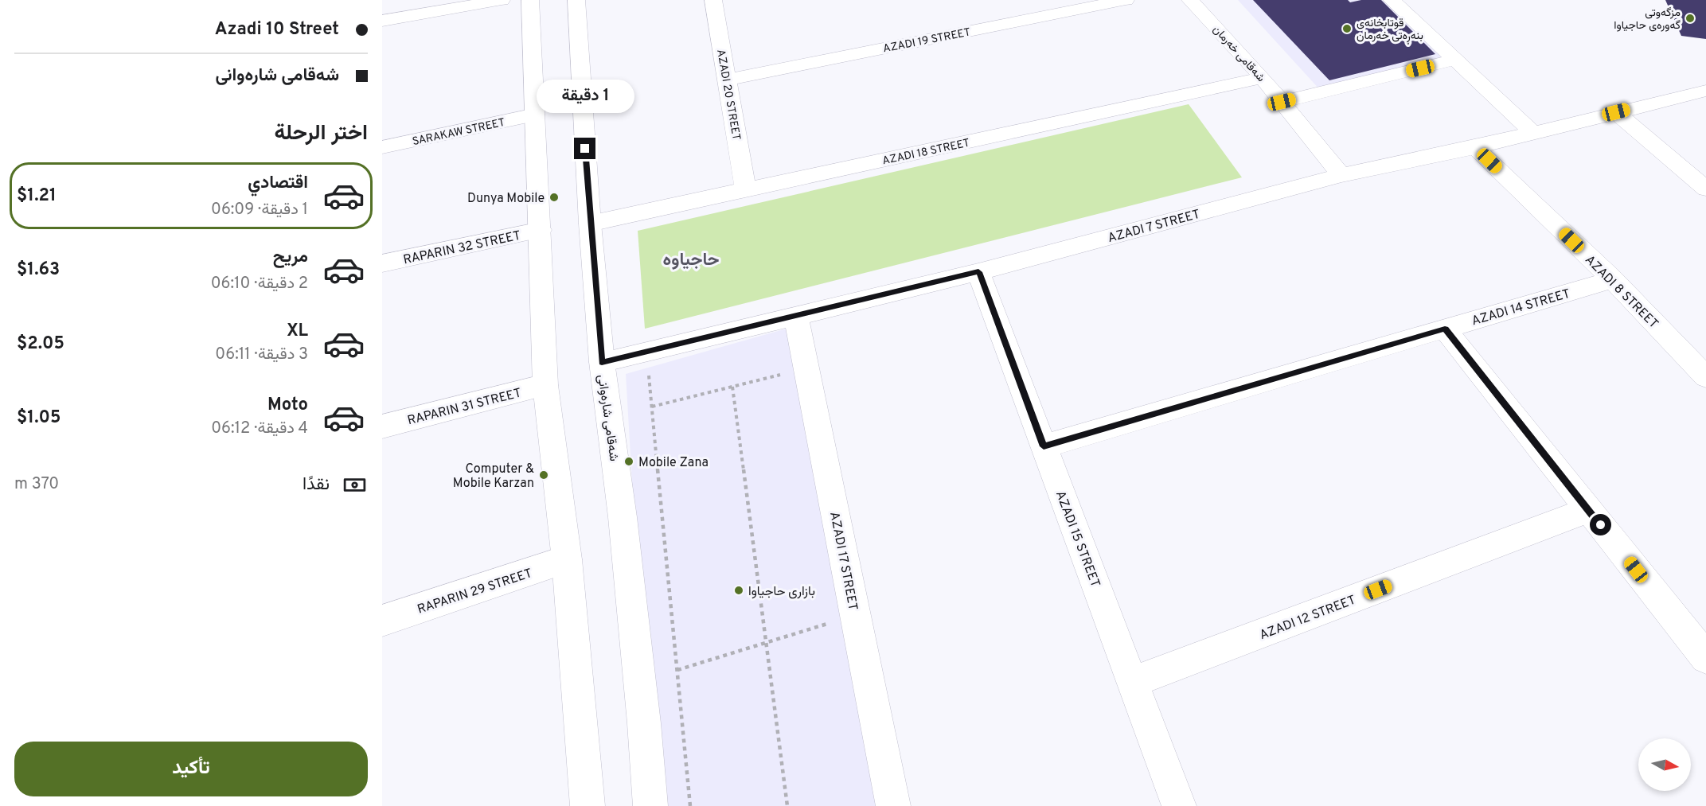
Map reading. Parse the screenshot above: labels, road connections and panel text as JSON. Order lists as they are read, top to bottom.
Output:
{
  "streets": {
    "street": [
      "AZADI 19 STREET",
      "شەقامی خەرمان",
      "AZADI 20 STREET",
      "SARAKAW STREET",
      "AZADI 18 STREET",
      "AZADI 7 STREET",
      "RAPARIN 32 STREET",
      "AZADI 8 STREET",
      "AZADI 14 STREET",
      "RAPARIN 31 STREET",
      "شەقامی شارەوانی",
      "AZADI 15 STREET",
      "AZADI 17 STREET",
      "RAPARIN 29 STREET",
      "AZADI 12 STREET"
    ]
  },
  "crossings": [
    ["AZADI 19 STREET", "AZADI 20 STREET"],
    ["شەقامی خەرمان", "AZADI 18 STREET"],
    ["شەقامی خەرمان", "AZADI 7 STREET"],
    ["AZADI 20 STREET", "AZADI 18 STREET"],
    ["AZADI 18 STREET", "شەقامی شارەوانی"],
    ["AZADI 7 STREET", "AZADI 8 STREET"],
    ["AZADI 7 STREET", "شەقامی شارەوانی"],
    ["AZADI 7 STREET", "AZADI 15 STREET"],
    ["AZADI 7 STREET", "AZADI 17 STREET"],
    ["AZADI 8 STREET", "AZADI 14 STREET"],
    ["AZADI 14 STREET", "AZADI 15 STREET"],
    ["AZADI 15 STREET", "AZADI 12 STREET"]
  ],
  "districts": ["حاجیاوە"],
  "places": [
    "مزگەوتی گەورەی حاجیاوا",
    "قوتابخانەی بنەڕەتی خەرمان",
    "Dunya Mobile",
    "Mobile Zana",
    "Computer & Mobile Karzan",
    "بازاری حاجیاوا"
  ],
  "north": "right",
  "page": {
    "banner": ["Azadi 10 Street", "شەقامی شارەوانی"],
    "bubble": "1 دقيقة",
    "heading": "اختر الرحلة",
    "list": [
      {
        "name": "اقتصادي",
        "note": "1 دقيقة · 06:09",
        "value": "$1.21"
      },
      {
        "name": "مريح",
        "note": "2 دقيقة · 06:10",
        "value": "$1.63"
      },
      {
        "name": "XL",
        "note": "3 دقيقة · 06:11",
        "value": "$2.05"
      },
      {
        "name": "Moto",
        "note": "4 دقيقة · 06:12",
        "value": "$1.05"
      }
    ],
    "pay": ["نقدًا", "370 m"],
    "buttons": "تأكيد"
  }
}
